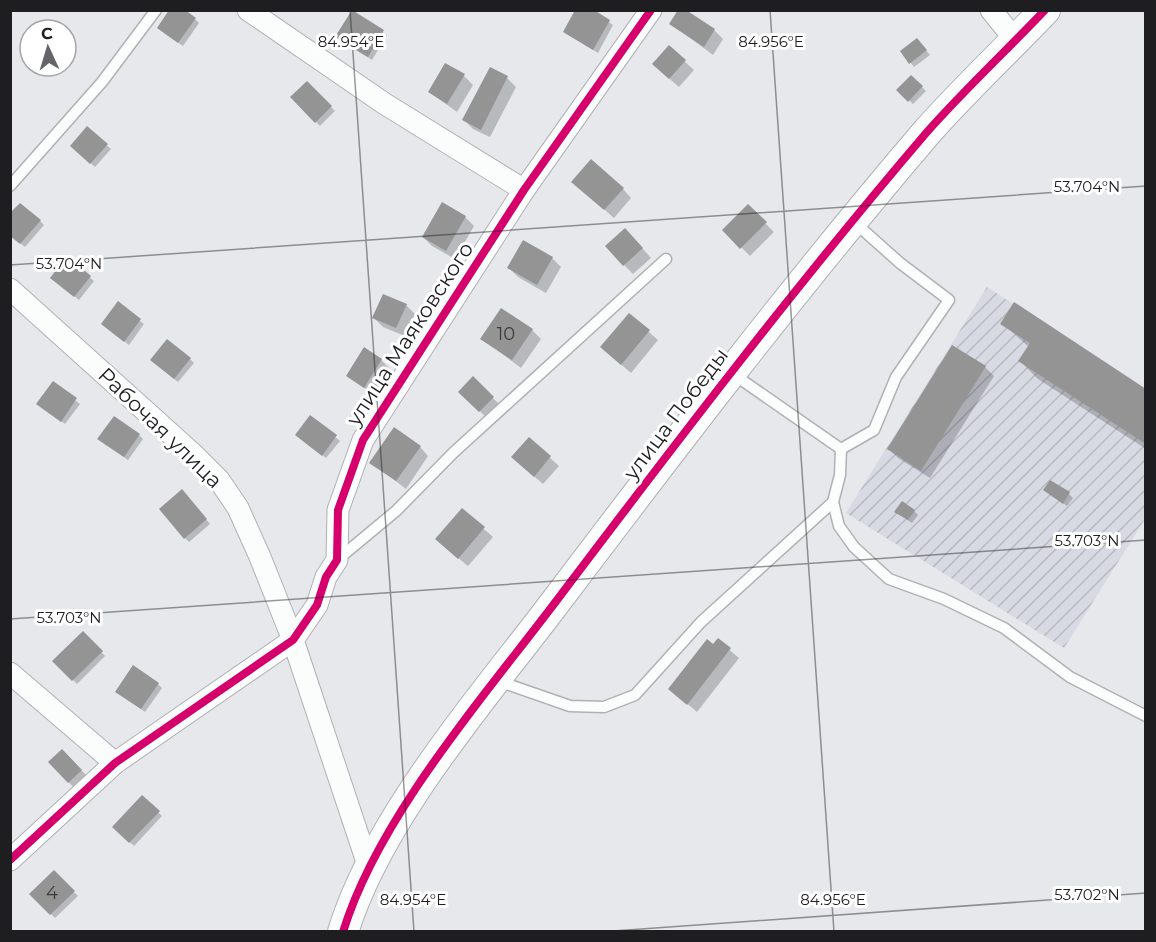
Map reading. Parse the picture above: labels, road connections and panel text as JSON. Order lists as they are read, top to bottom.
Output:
{
  "streets": {
    "street": ["улица Маяковского", "улица Победы", "Рабочая улица"]
  },
  "crossings": [
    ["улица Маяковского", "Рабочая улица"],
    ["улица Победы", "Рабочая улица"]
  ],
  "house_numbers": ["10", "4"],
  "north": "top",
  "coordinates": [
    "84.954°E",
    "84.956°E",
    "53.704°N",
    "53.703°N",
    "53.702°N"
  ]
}
